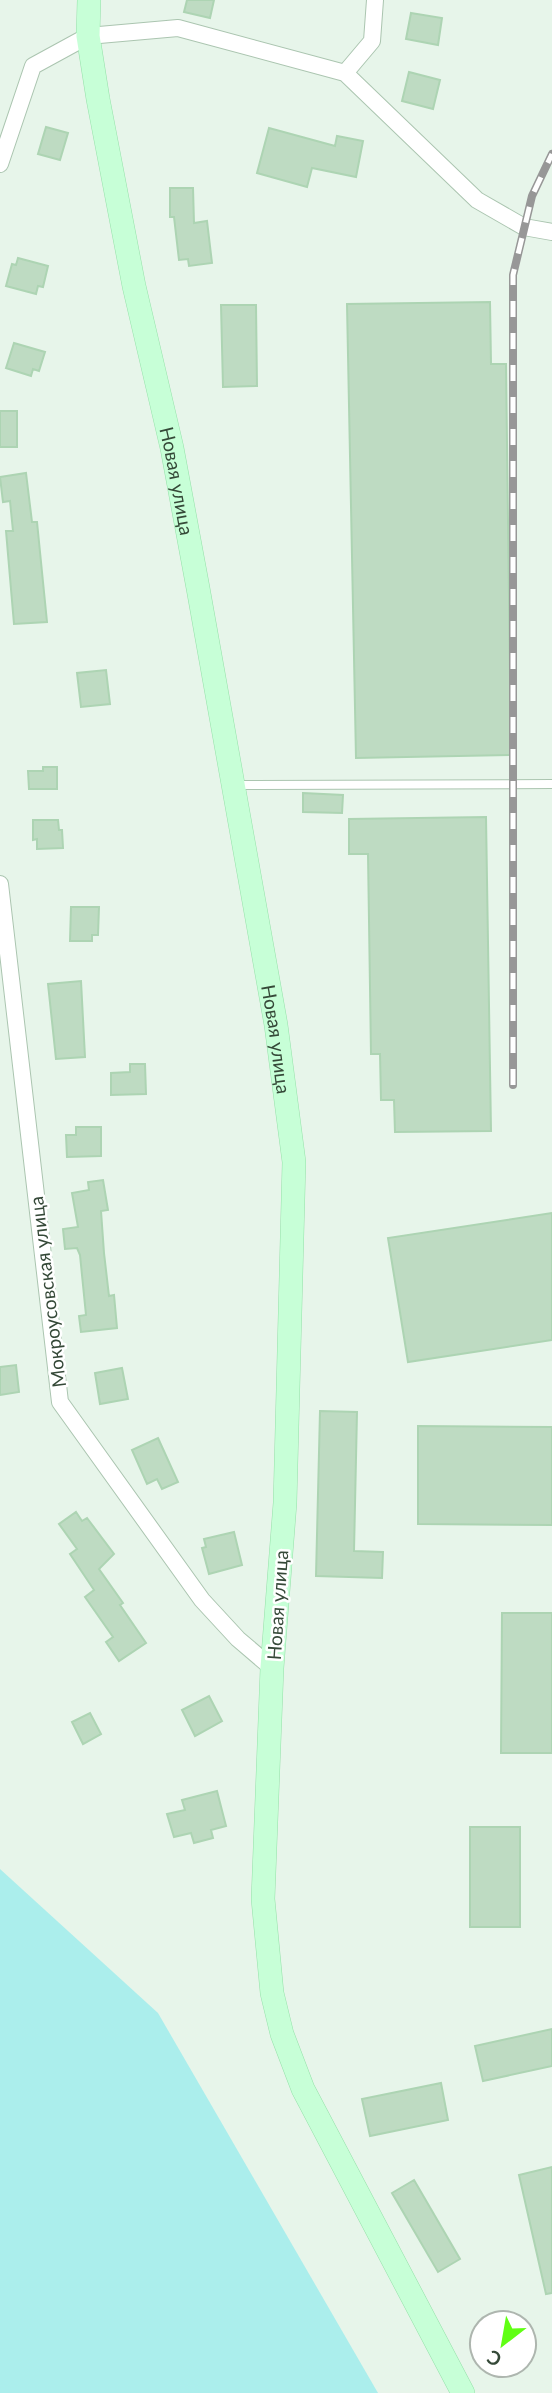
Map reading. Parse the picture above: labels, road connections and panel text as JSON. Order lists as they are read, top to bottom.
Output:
{
  "streets": {
    "main road": ["Новая улица"],
    "street": ["Мокроусовская улица"]
  },
  "crossings": [
    ["Новая улица", "Мокроусовская улица"]
  ],
  "north": "bottom left"
}
